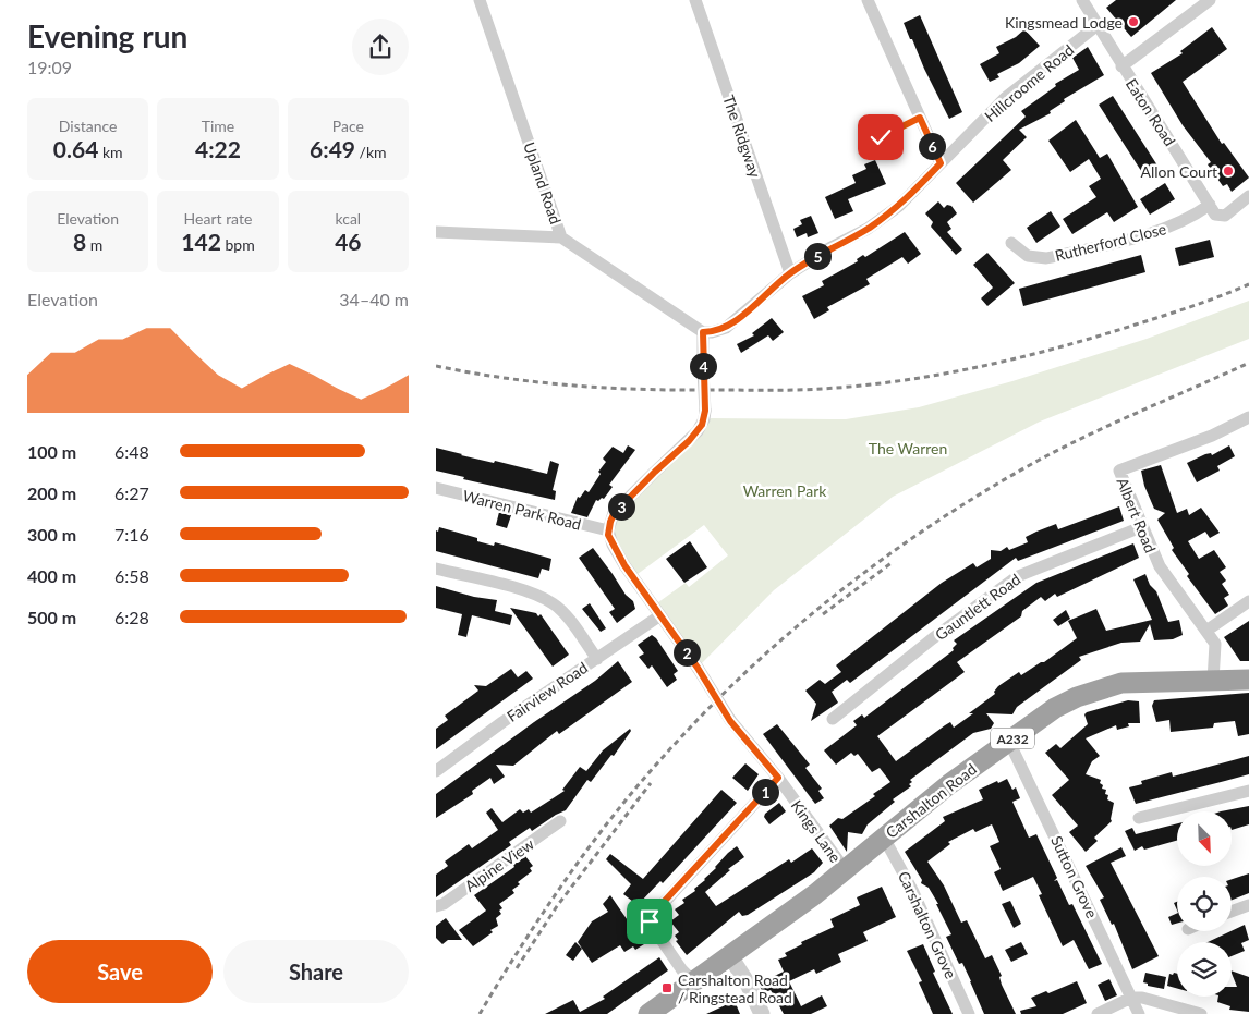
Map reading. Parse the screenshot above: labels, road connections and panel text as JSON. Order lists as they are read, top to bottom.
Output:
{
  "streets": {
    "highway": ["A232", "Carshalton Road"],
    "street": [
      "Hillcroome Road",
      "Eaton Road",
      "The Ridgway",
      "Upland Road",
      "Rutherford Close",
      "Warren Park Road",
      "Albert Road",
      "Gauntlett Road",
      "Fairview Road",
      "Kings Lane",
      "Alpine View",
      "Sutton Grove",
      "Carshalton Grove"
    ]
  },
  "crossings": [
    ["Hillcroome Road", "Eaton Road"],
    ["Hillcroome Road", "The Ridgway"],
    ["Hillcroome Road", "Upland Road"],
    ["Eaton Road", "Rutherford Close"],
    ["Warren Park Road", "Kings Lane"],
    ["Albert Road", "Gauntlett Road"],
    ["Albert Road", "Carshalton Road"],
    ["Fairview Road", "Kings Lane"],
    ["Carshalton Road", "Kings Lane"],
    ["Carshalton Road", "Sutton Grove"],
    ["Carshalton Road", "Carshalton Grove"]
  ],
  "parks": ["The Warren", "Warren Park"],
  "places": {
    "other": ["Kingsmead Lodge", "Allon Court"],
    "transit": ["Carshalton Road / Ringstead Road"]
  },
  "north": "bottom right",
  "page": {
    "heading": ["Evening run", "19:09"],
    "stats": [
      ["Distance", "0.64 km"],
      ["Time", "4:22"],
      ["Pace", "6:49 /km"],
      ["Elevation", "8 m"],
      ["Heart rate", "142 bpm"],
      ["kcal", "46"]
    ],
    "pins": [
      "6",
      "5",
      "4",
      "3",
      "2",
      "1"
    ],
    "chart": ["Elevation", "34–40 m"],
    "list": [
      {
        "name": "100 m",
        "note": "6:48"
      },
      {
        "name": "200 m",
        "note": "6:27"
      },
      {
        "name": "300 m",
        "note": "7:16"
      },
      {
        "name": "400 m",
        "note": "6:58"
      },
      {
        "name": "500 m",
        "note": "6:28"
      }
    ],
    "buttons": ["Save", "Share"]
  }
}
